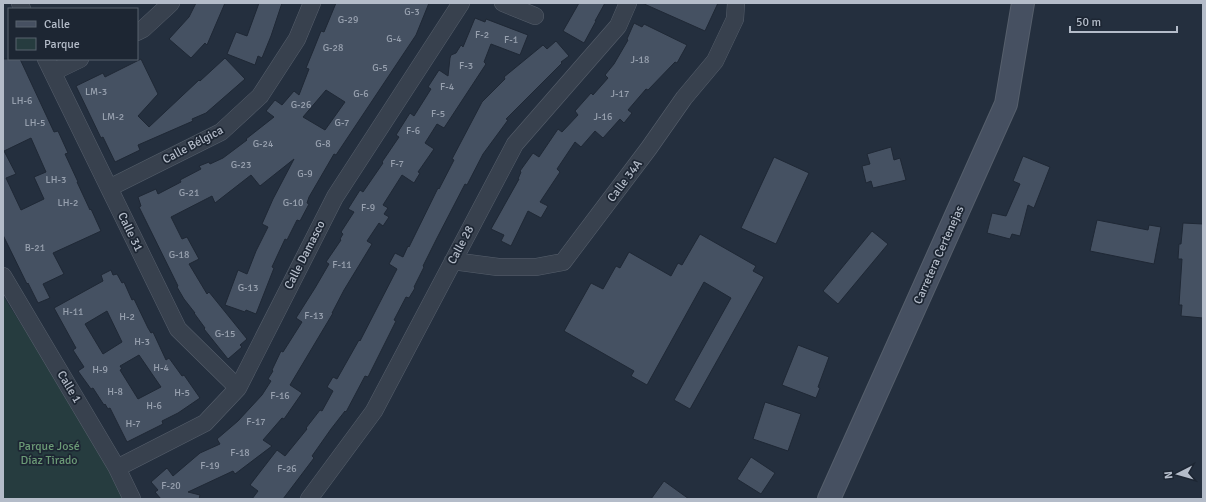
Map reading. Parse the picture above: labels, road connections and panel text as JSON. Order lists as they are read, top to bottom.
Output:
{
  "streets": {
    "main road": ["Carretera Certenejas"],
    "street": [
      "Calle Bélgica",
      "Calle 34A",
      "Calle 31",
      "Calle 28",
      "Calle Damasco",
      "Calle 1"
    ]
  },
  "crossings": [
    ["Calle Bélgica", "Calle 31"],
    ["Calle 34A", "Calle 28"],
    ["Calle 31", "Calle Damasco"],
    ["Calle Damasco", "Calle 1"]
  ],
  "parks": ["Parque José Díaz Tirado"],
  "house_numbers": [
    "G-3",
    "G-29",
    "F-2",
    "G-4",
    "F-1",
    "G-28",
    "J-18",
    "F-3",
    "G-5",
    "F-4",
    "LM-3",
    "G-6",
    "J-17",
    "LH-6",
    "G-26",
    "F-5",
    "LM-2",
    "J-16",
    "LH-5",
    "G-7",
    "F-6",
    "G-24",
    "G-8",
    "F-7",
    "G-23",
    "G-9",
    "LH-3",
    "G-21",
    "LH-2",
    "G-10",
    "F-9",
    "B-21",
    "G-18",
    "F-11",
    "G-13",
    "H-11",
    "F-13",
    "H-2",
    "G-15",
    "H-3",
    "H-4",
    "H-9",
    "H-8",
    "H-5",
    "F-16",
    "H-6",
    "F-17",
    "H-7",
    "F-18",
    "F-19",
    "F-26",
    "F-20"
  ],
  "legend": ["Calle", "Parque"],
  "scale_bar": "50 m",
  "north": "left"
}
